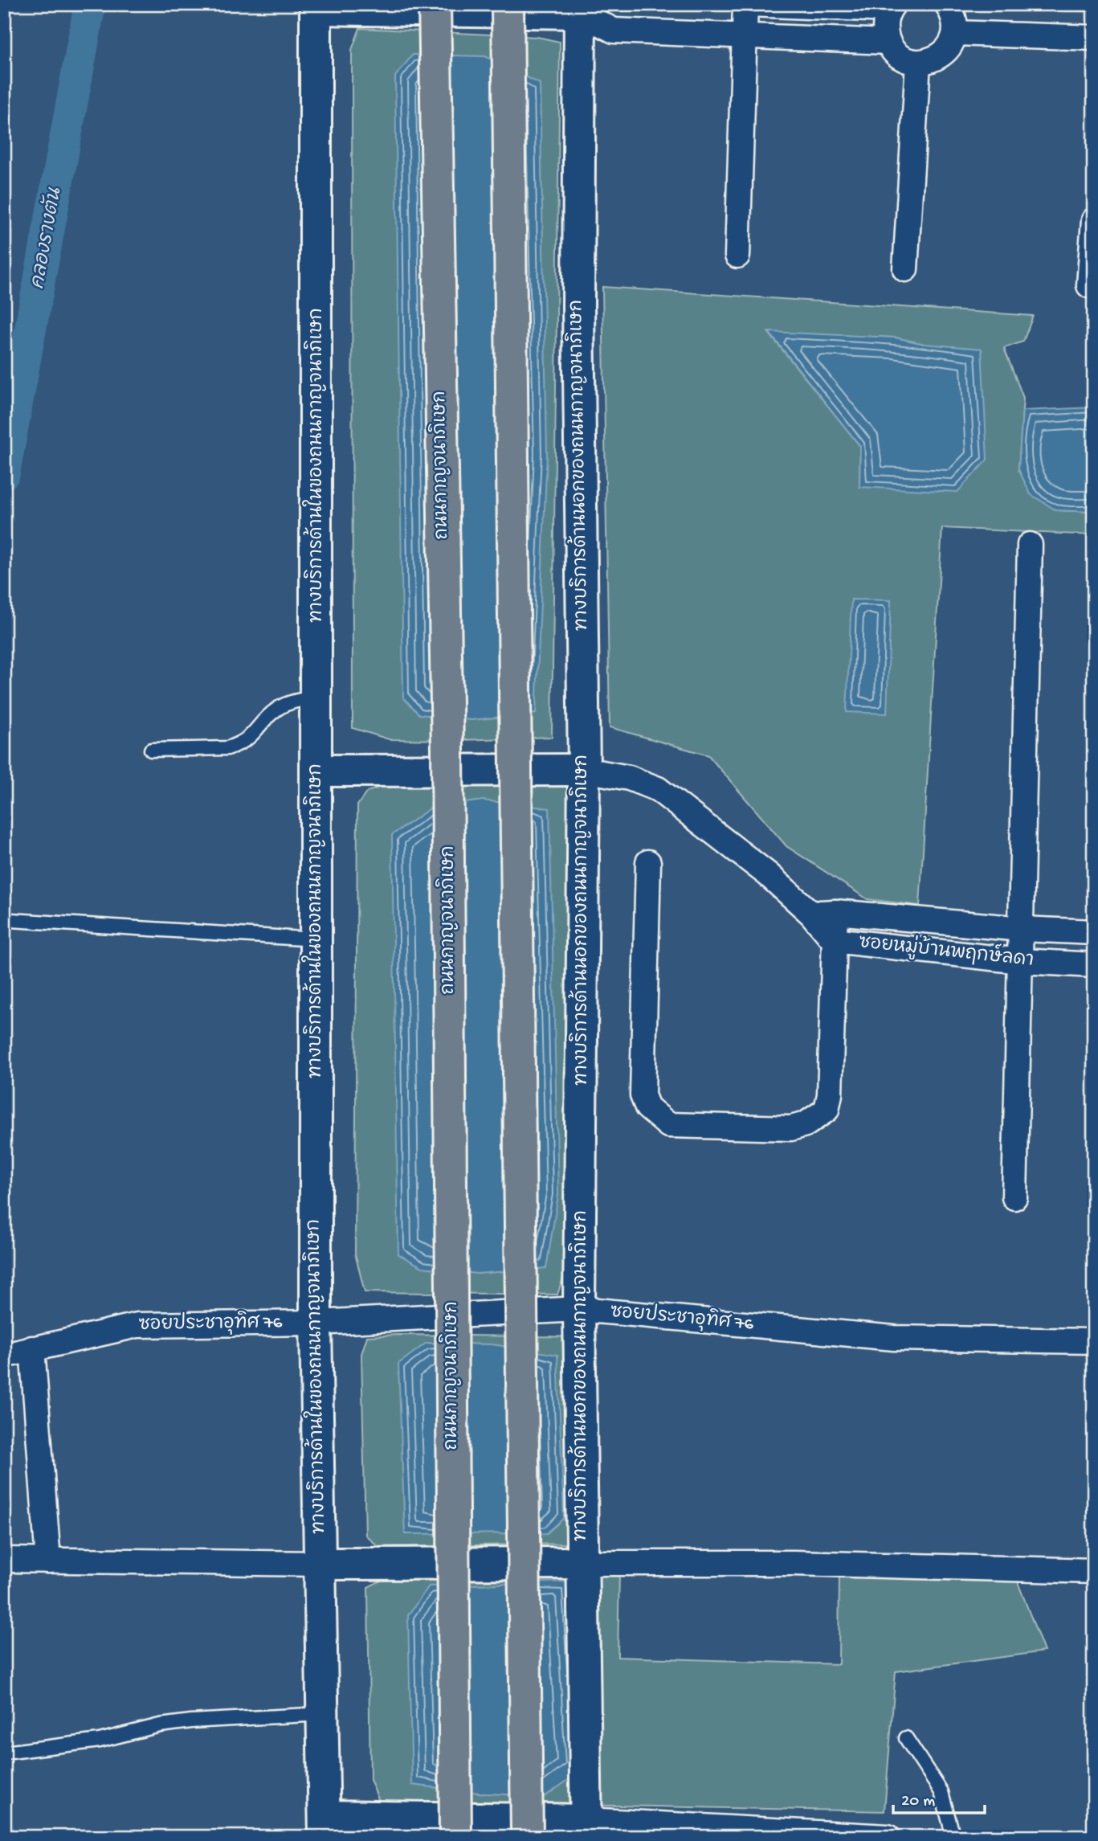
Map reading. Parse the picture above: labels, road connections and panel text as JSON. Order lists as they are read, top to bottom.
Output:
{
  "streets": {
    "highway": ["ถนนกาญจนาภิเษก"],
    "main road": ["ทางบริการด้านในของถนนกาญจนาภิเษก", "ทางบริการด้านนอกของถนนกาญจนาภิเษก"],
    "street": ["ซอยหมู่บ้านพฤกษ์ลดา", "ซอยประชาอุทิศ 76"]
  },
  "crossings": [
    ["ทางบริการด้านในของถนนกาญจนาภิเษก", "ซอยประชาอุทิศ 76"],
    ["ทางบริการด้านนอกของถนนกาญจนาภิเษก", "ซอยหมู่บ้านพฤกษ์ลดา"],
    ["ทางบริการด้านนอกของถนนกาญจนาภิเษก", "ซอยประชาอุทิศ 76"]
  ],
  "water": ["คลองรางตัน"],
  "scale_bar": "20 m"
}
